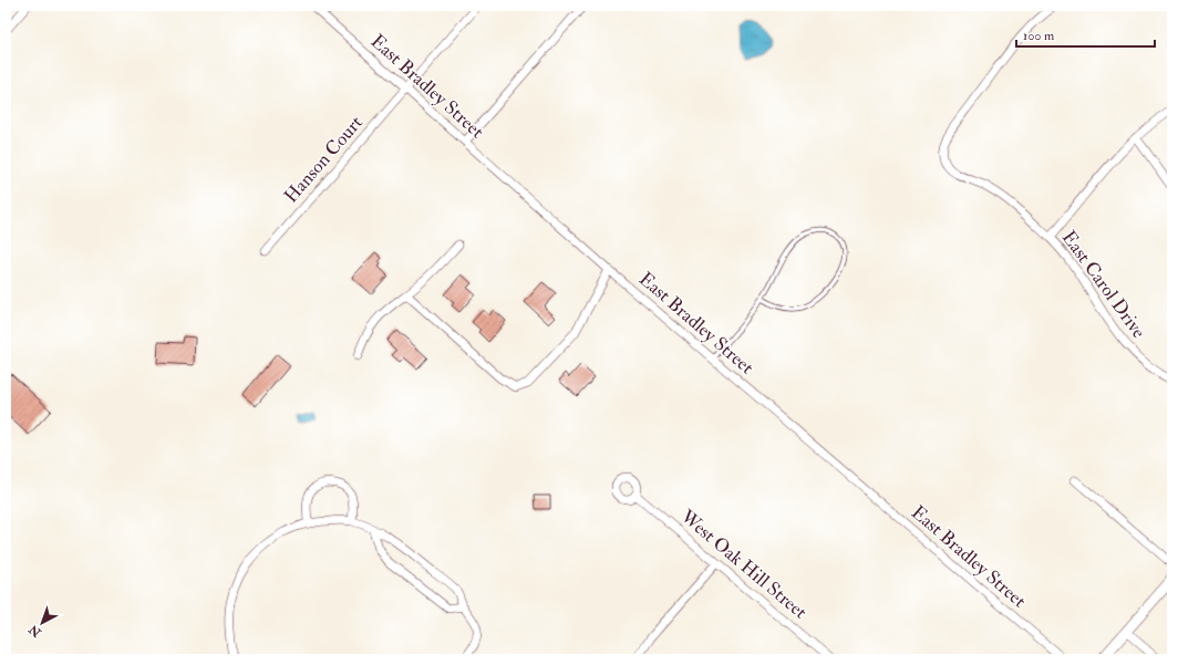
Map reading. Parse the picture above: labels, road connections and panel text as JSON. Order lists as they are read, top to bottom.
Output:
{
  "streets": {
    "street": [
      "East Bradley Street",
      "Hanson Court",
      "East Carol Drive",
      "West Oak Hill Street"
    ]
  },
  "crossings": [
    ["East Bradley Street", "Hanson Court"]
  ],
  "scale_bar": "100 m",
  "north": "bottom left"
}
